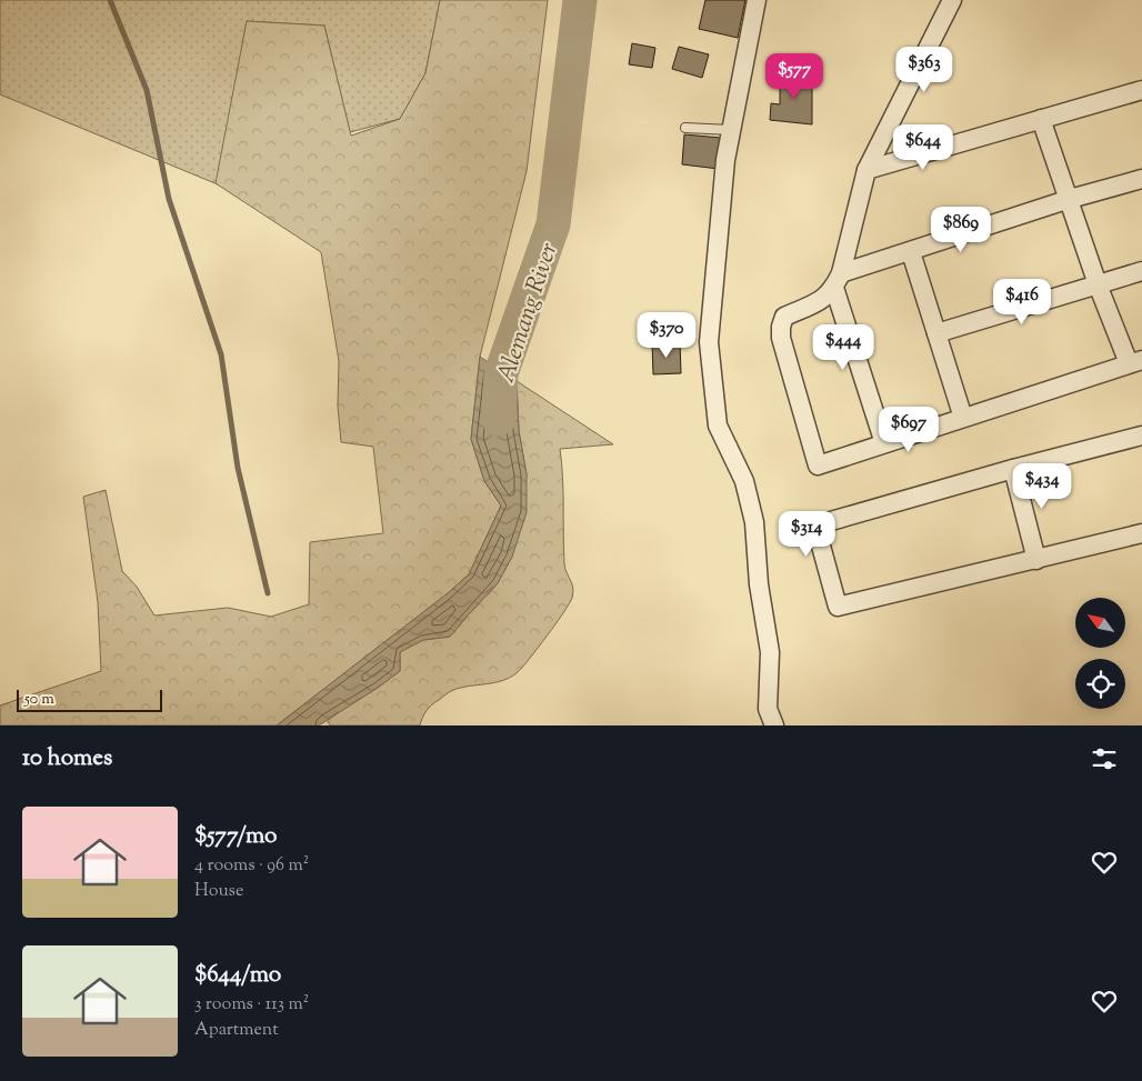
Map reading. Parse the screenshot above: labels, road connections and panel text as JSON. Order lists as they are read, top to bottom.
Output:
{
  "water": ["Alemang River"],
  "scale_bar": "50 m",
  "north": "top left",
  "page": {
    "price": [
      "$363",
      "$577",
      "$644",
      "$869",
      "$416",
      "$370",
      "$444",
      "$697",
      "$434",
      "$314"
    ],
    "scale": "50 m",
    "heading": "10 homes",
    "list": [
      {
        "name": "$577/mo",
        "note": "4 rooms · 96 m² · House"
      },
      {
        "name": "$644/mo",
        "note": "3 rooms · 113 m² · Apartment"
      }
    ]
  }
}
